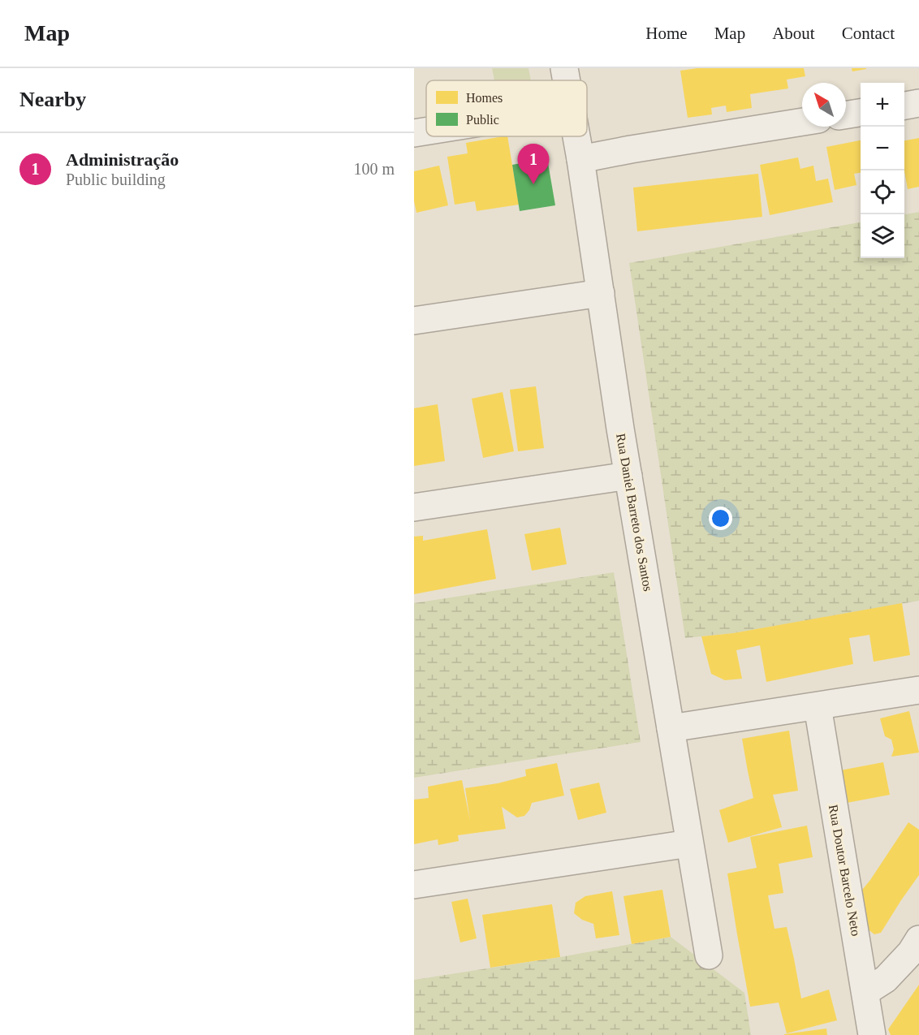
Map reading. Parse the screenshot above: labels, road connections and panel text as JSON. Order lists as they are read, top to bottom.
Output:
{
  "streets": {
    "street": ["Rua Daniel Barreto dos Santos", "Rua Doutor Barcelo Neto"]
  },
  "legend": ["Homes", "Public"],
  "north": "top left",
  "page": {
    "header": "Map",
    "nav": [
      "Home",
      "Map",
      "About",
      "Contact"
    ],
    "heading": "Nearby",
    "map_buttons": ["+", "−"],
    "list": [
      {
        "mark": "1",
        "name": "Administração",
        "note": "Public building",
        "value": "100 m"
      }
    ],
    "pins": "1"
  }
}
